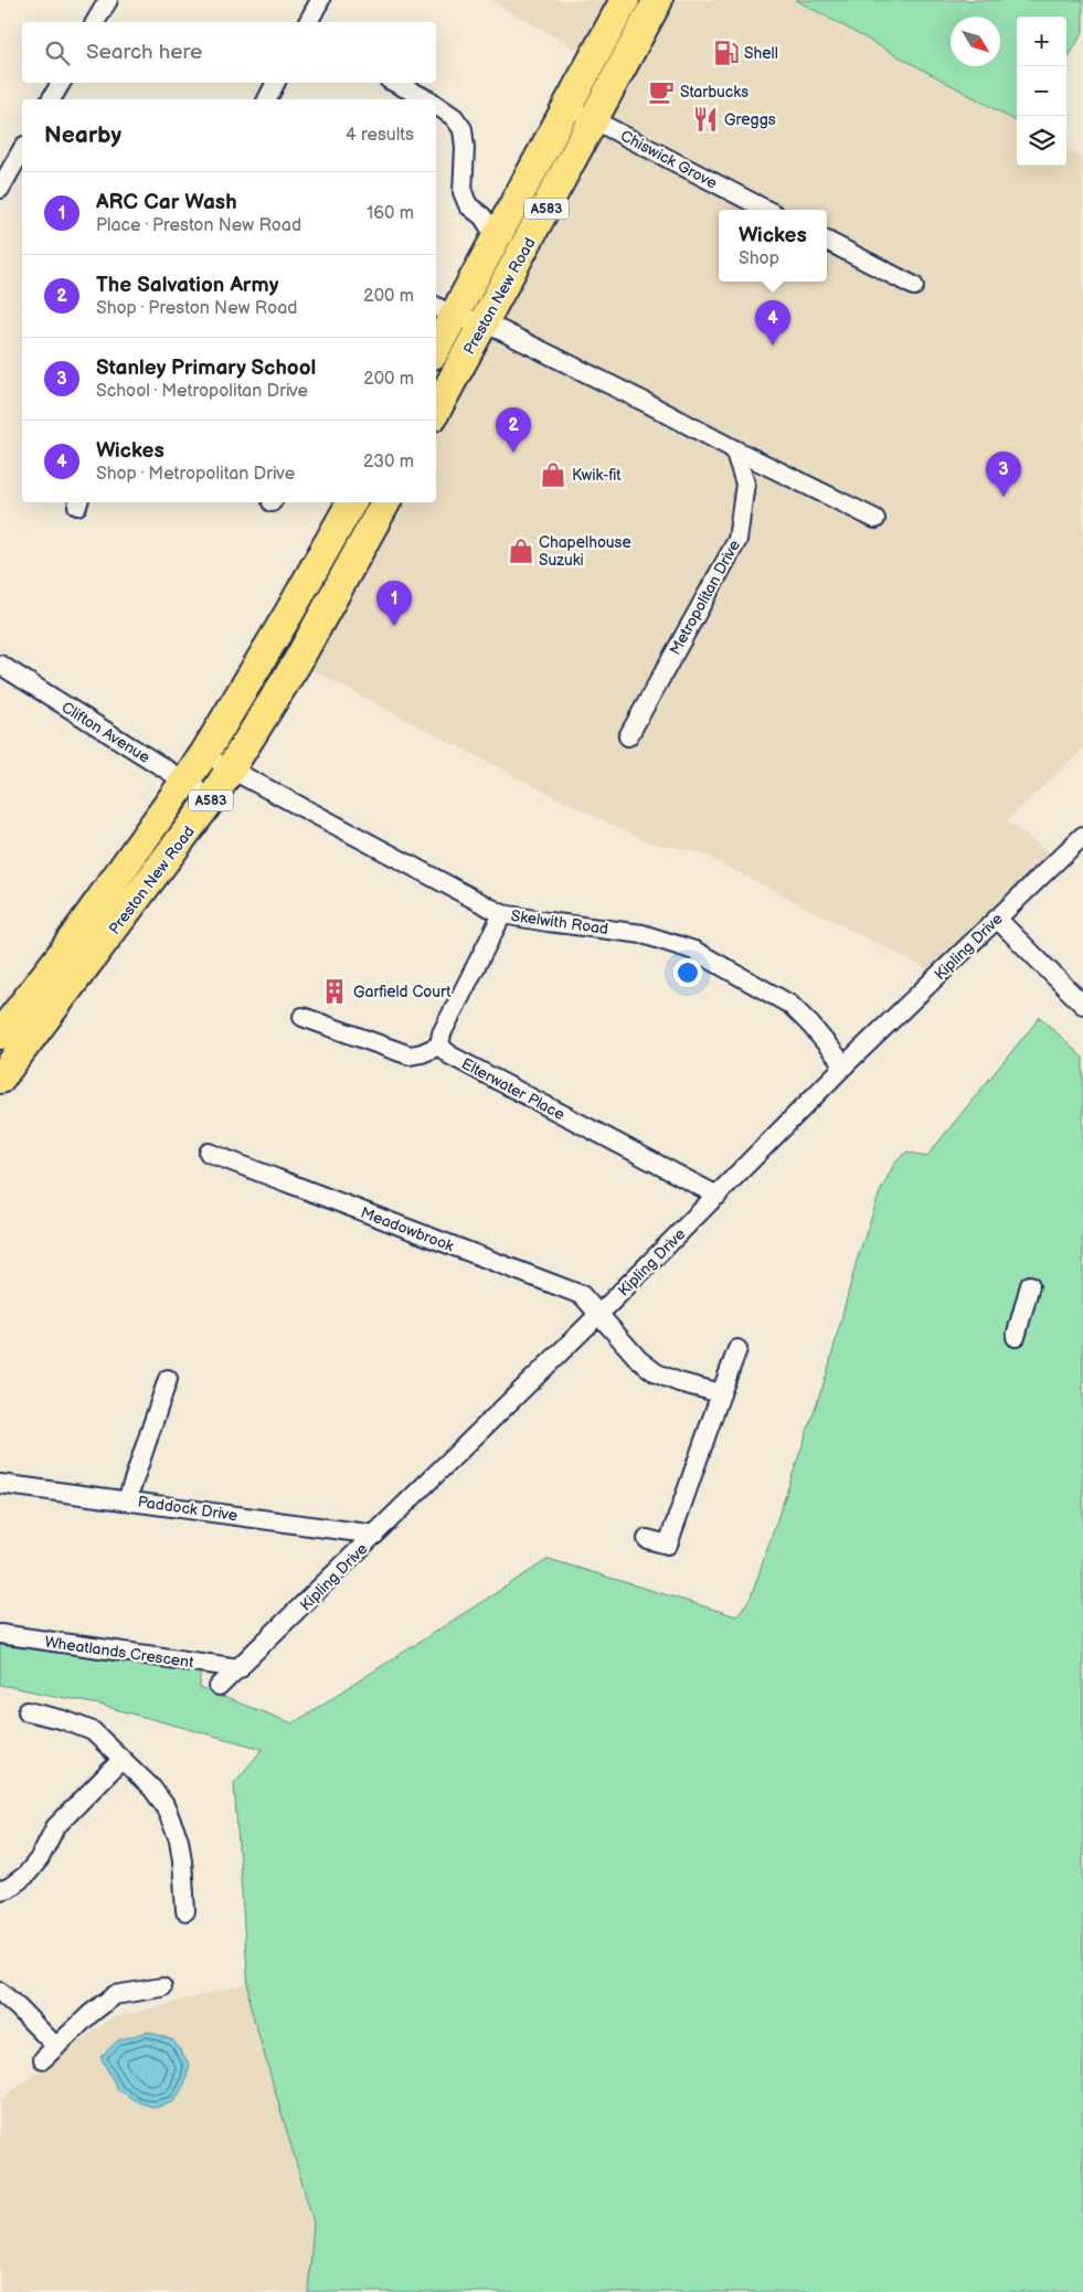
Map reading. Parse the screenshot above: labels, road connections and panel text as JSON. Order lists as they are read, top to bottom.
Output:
{
  "streets": {
    "highway": ["A583", "Preston New Road"],
    "street": [
      "Chiswick Grove",
      "Metropolitan Drive",
      "Clifton Avenue",
      "Skelwith Road",
      "Kipling Drive",
      "Elterwater Place",
      "Meadowbrook",
      "Paddock Drive",
      "Wheatlands Crescent"
    ]
  },
  "crossings": [
    ["Chiswick Grove", "Preston New Road"],
    ["Preston New Road", "Clifton Avenue"],
    ["Preston New Road", "Skelwith Road"],
    ["Skelwith Road", "Kipling Drive"],
    ["Kipling Drive", "Elterwater Place"],
    ["Kipling Drive", "Meadowbrook"],
    ["Kipling Drive", "Paddock Drive"],
    ["Kipling Drive", "Wheatlands Crescent"]
  ],
  "places": {
    "fuel station": ["Shell"],
    "cafe": ["Starbucks"],
    "restaurant": ["Greggs"],
    "shop": ["Kwik-fit", "Chapelhouse Suzuki"],
    "building": ["Garfield Court"]
  },
  "north": "bottom right",
  "page": {
    "map_buttons": ["+", "−"],
    "search": "Search here",
    "heading": ["Nearby", "4 results"],
    "list": [
      {
        "mark": "1",
        "name": "ARC Car Wash",
        "note": "Place · Preston New Road",
        "value": "160 m"
      },
      {
        "mark": "2",
        "name": "The Salvation Army",
        "note": "Shop · Preston New Road",
        "value": "200 m"
      },
      {
        "mark": "3",
        "name": "Stanley Primary School",
        "note": "School · Metropolitan Drive",
        "value": "200 m"
      },
      {
        "mark": "4",
        "name": "Wickes",
        "note": "Shop · Metropolitan Drive",
        "value": "230 m"
      }
    ],
    "popup": ["Wickes", "Shop"],
    "pins": [
      "4",
      "2",
      "3",
      "1"
    ]
  }
}
